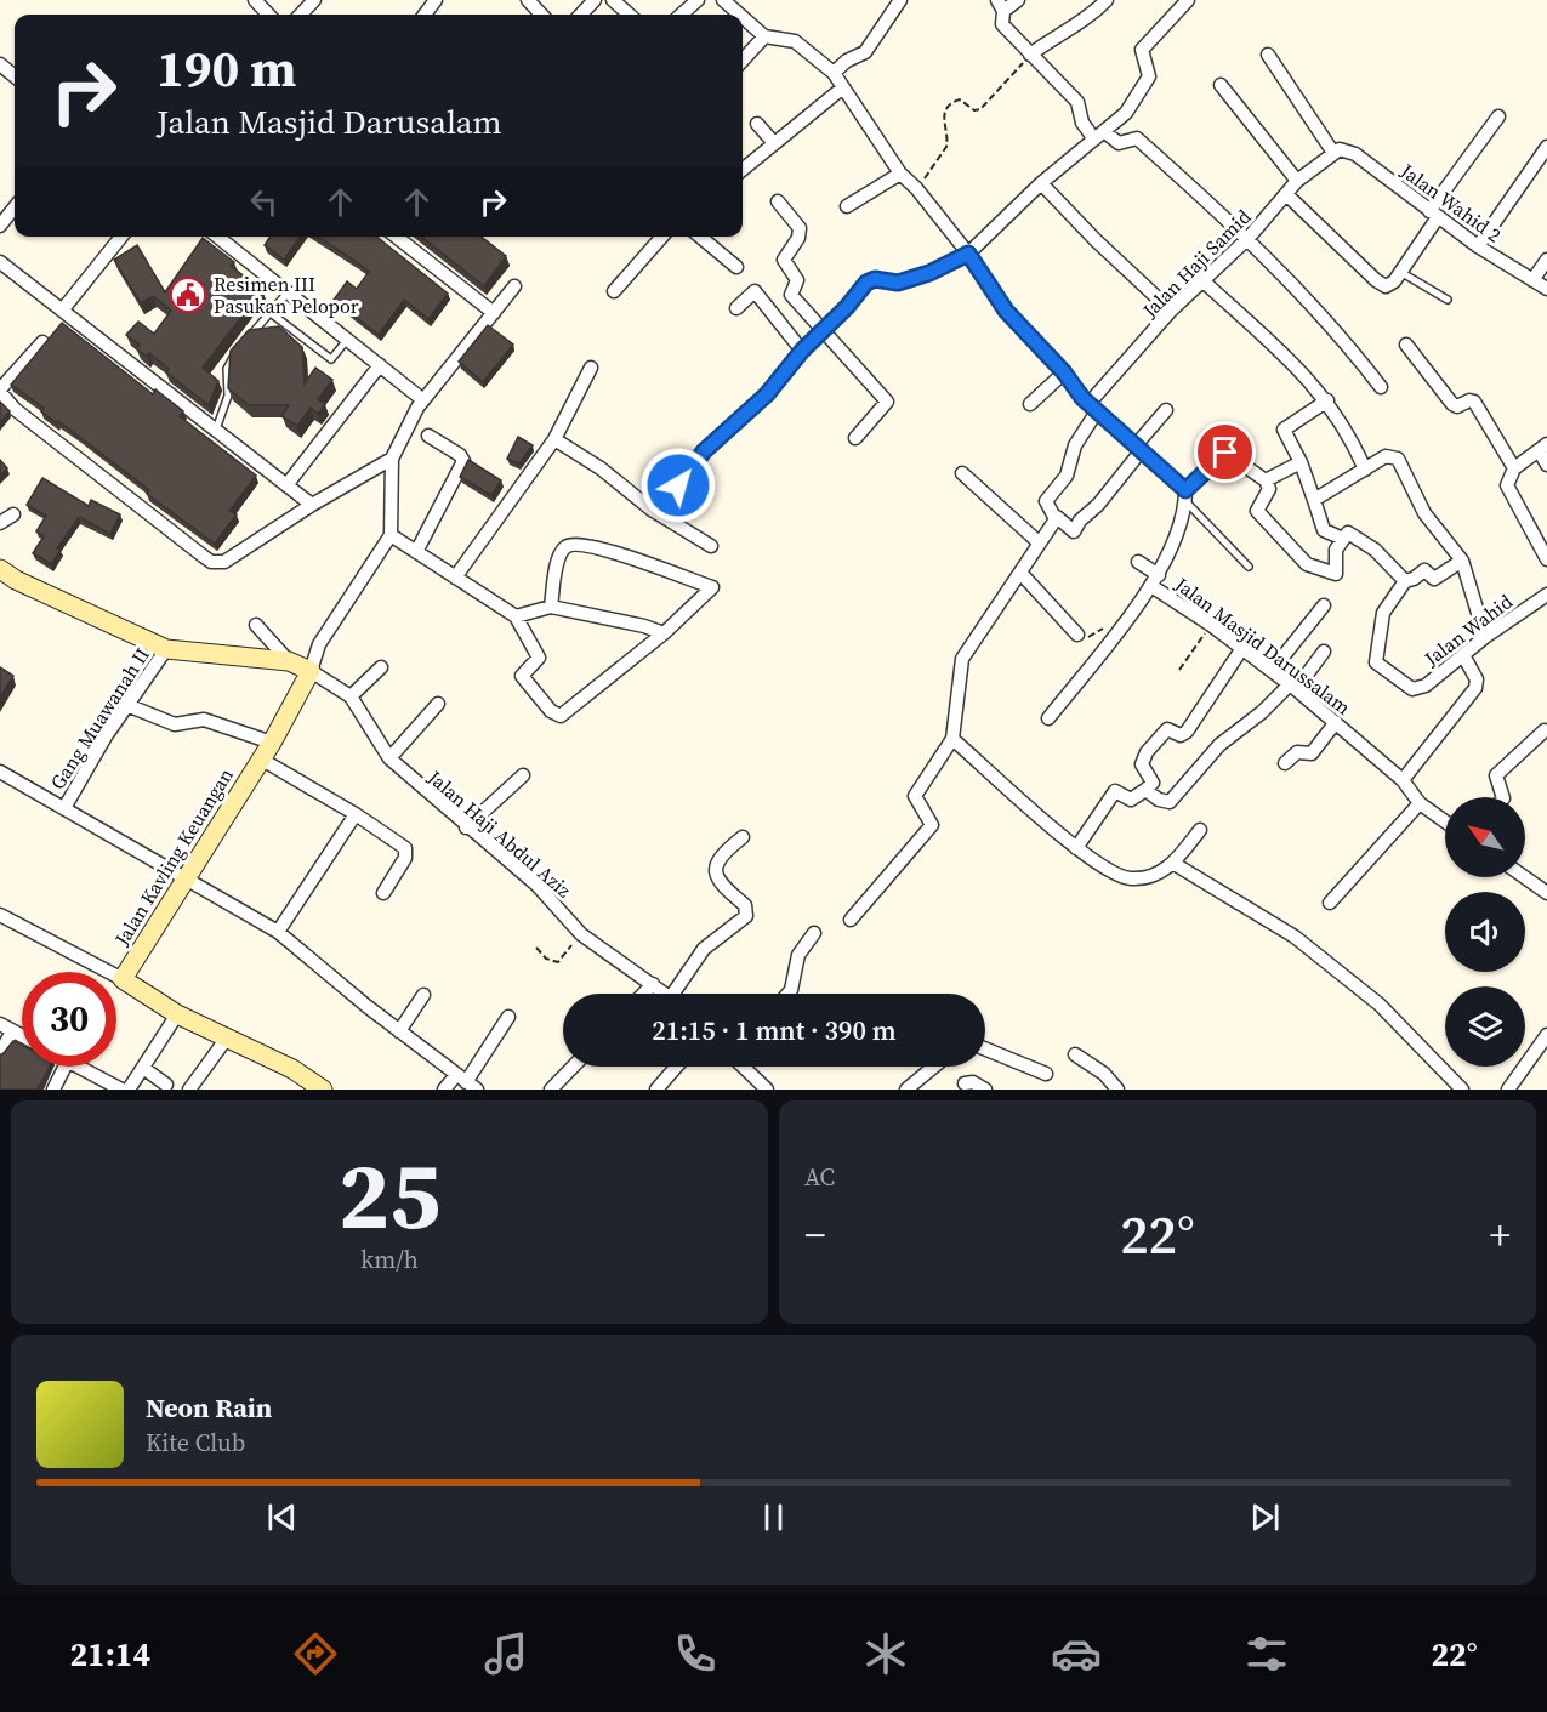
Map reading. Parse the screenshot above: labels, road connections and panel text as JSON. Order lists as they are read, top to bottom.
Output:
{
  "streets": {
    "street": [
      "Jalan Wahid 2",
      "Jalan Haji Samid",
      "Jalan Wahid",
      "Jalan Masjid Darussalam",
      "Gang Muawanah II",
      "Jalan Haji Abdul Aziz",
      "Jalan Kavling Keuangan"
    ]
  },
  "crossings": [
    ["Jalan Wahid 2", "Jalan Haji Samid"],
    ["Jalan Haji Abdul Aziz", "Jalan Kavling Keuangan"]
  ],
  "places": {
    "public building": ["Resimen III Pasukan Pelopor"]
  },
  "north": "top left",
  "page": {
    "turn": ["190 m", "Jalan Masjid Darusalam"],
    "limit": "30",
    "trip": "21:15 · 1 mnt · 390 m",
    "tile": [
      ["25", "km/h"],
      "AC"
    ],
    "heat": ["−", "22°", "+"],
    "song": ["Neon Rain", "Kite Club"],
    "tabs": ["21:14", "22°"]
  }
}
